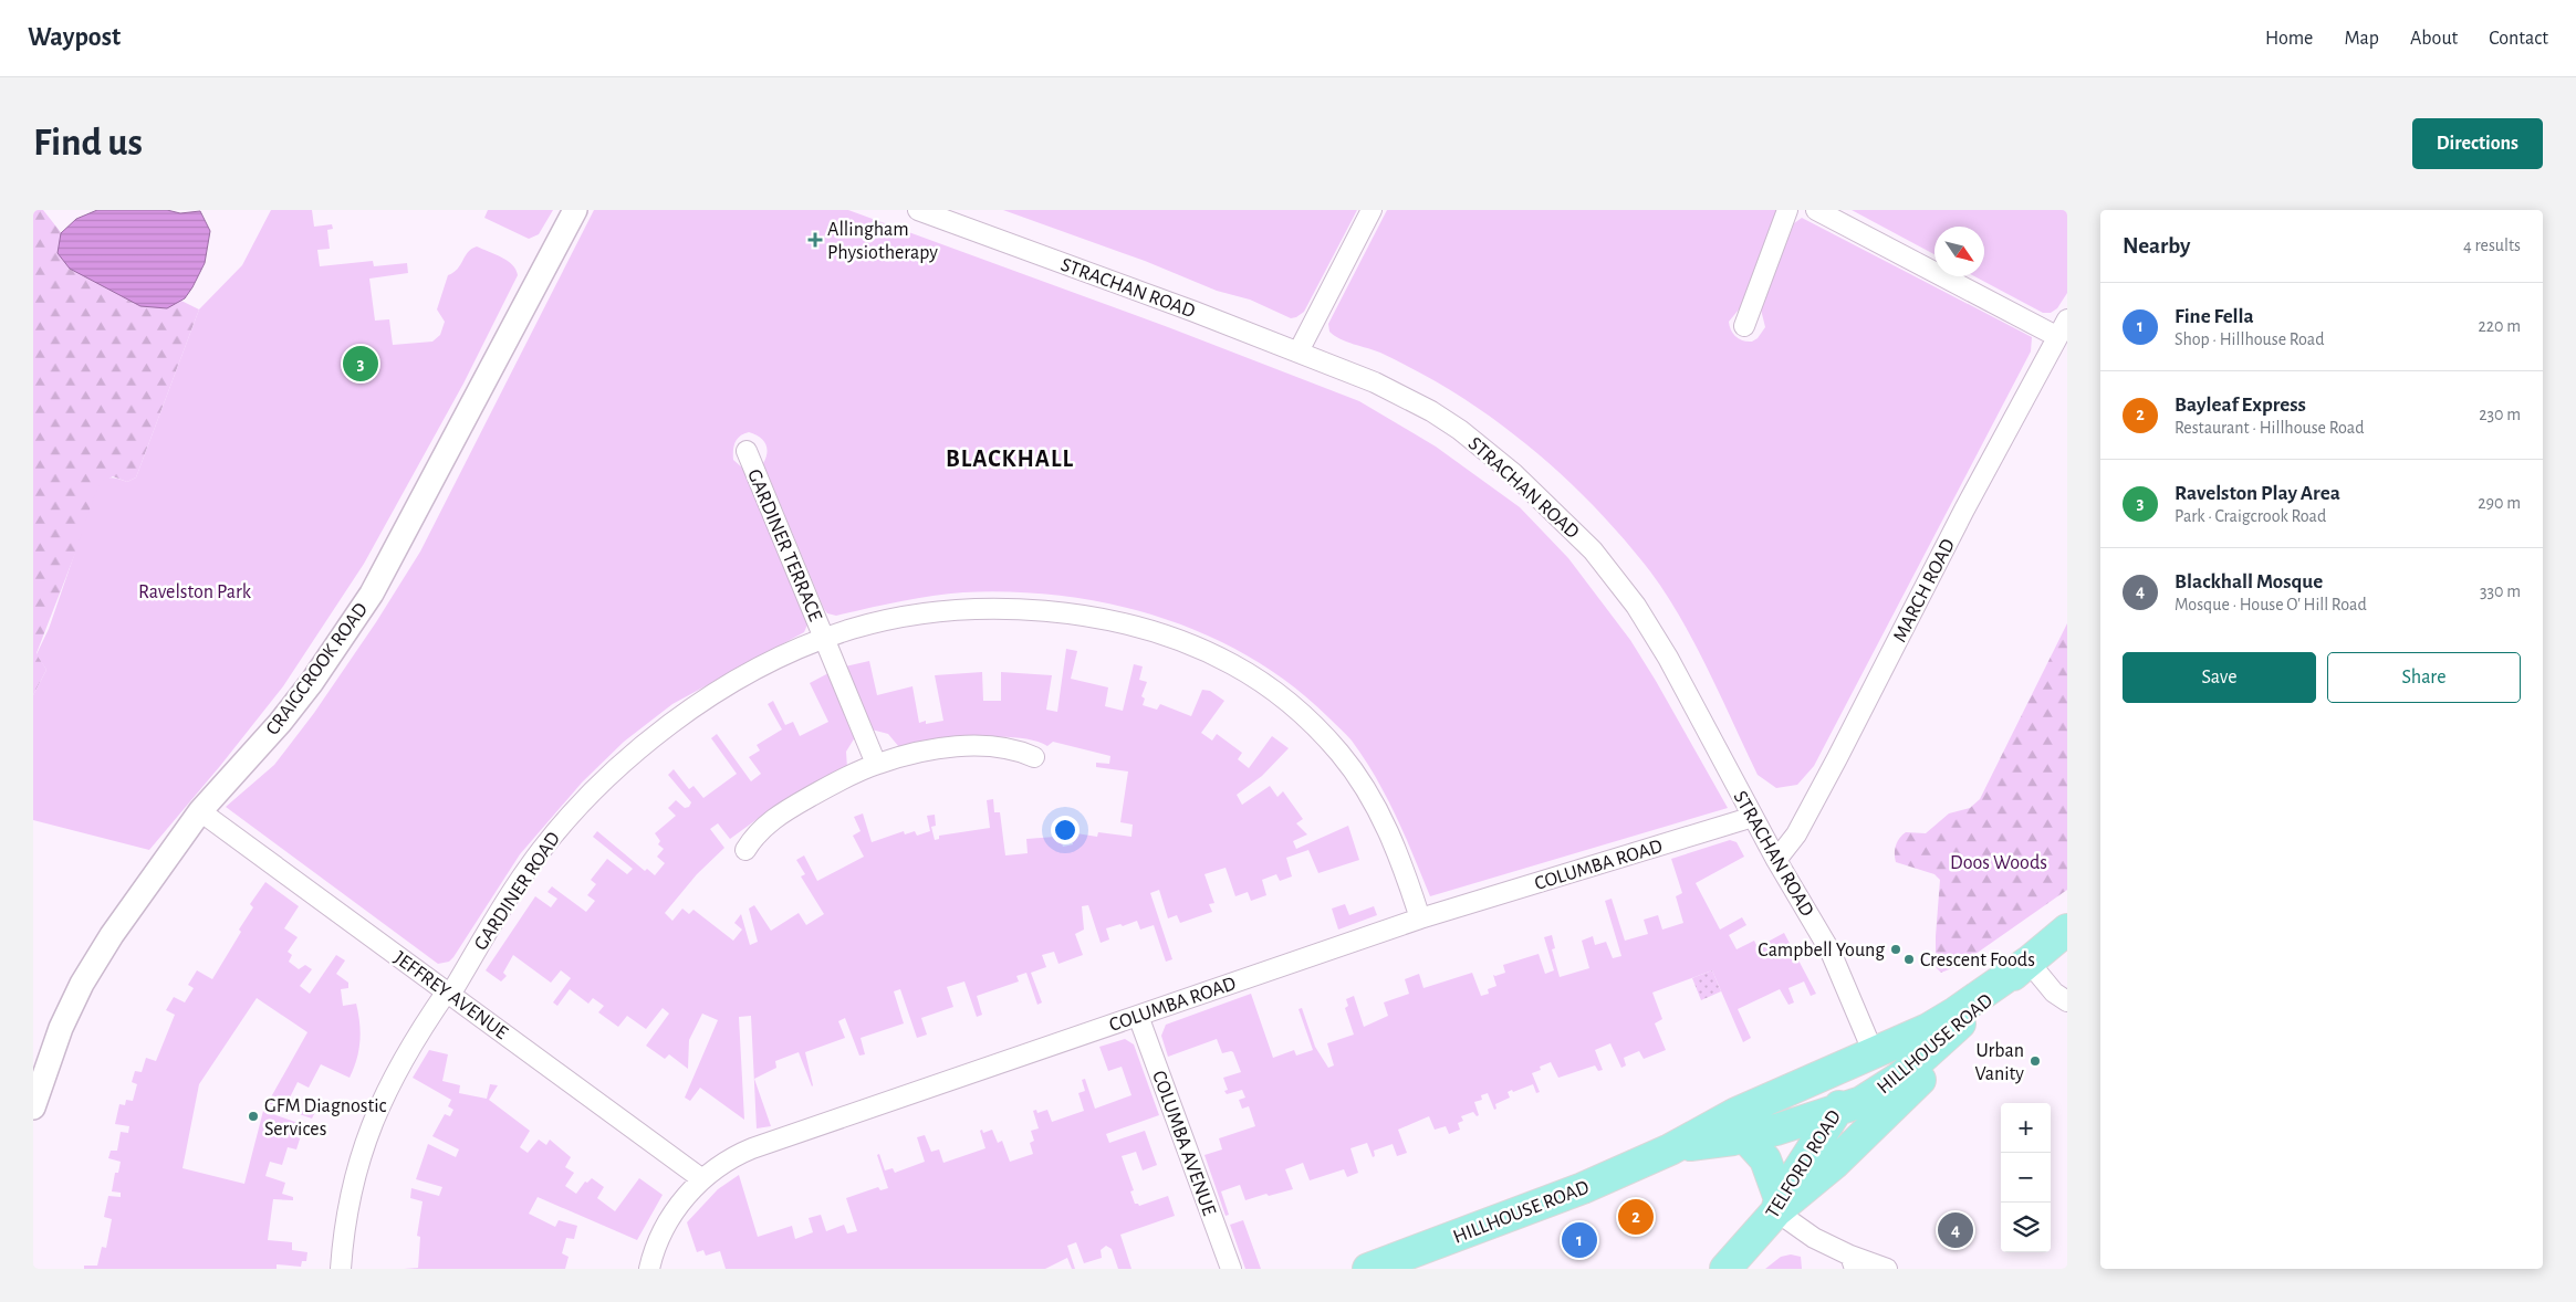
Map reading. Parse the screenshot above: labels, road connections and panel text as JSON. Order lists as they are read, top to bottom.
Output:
{
  "streets": {
    "main road": ["HILLHOUSE ROAD", "TELFORD ROAD"],
    "street": [
      "STRACHAN ROAD",
      "GARDINER TERRACE",
      "MARCH ROAD",
      "CRAIGCROOK ROAD",
      "COLUMBA ROAD",
      "GARDINER ROAD",
      "JEFFREY AVENUE",
      "COLUMBA AVENUE"
    ]
  },
  "crossings": [
    ["STRACHAN ROAD", "MARCH ROAD"],
    ["STRACHAN ROAD", "COLUMBA ROAD"],
    ["STRACHAN ROAD", "HILLHOUSE ROAD"],
    ["STRACHAN ROAD", "TELFORD ROAD"],
    ["GARDINER TERRACE", "GARDINER ROAD"],
    ["CRAIGCROOK ROAD", "JEFFREY AVENUE"],
    ["COLUMBA ROAD", "GARDINER ROAD"],
    ["COLUMBA ROAD", "JEFFREY AVENUE"],
    ["COLUMBA ROAD", "COLUMBA AVENUE"],
    ["GARDINER ROAD", "JEFFREY AVENUE"],
    ["HILLHOUSE ROAD", "TELFORD ROAD"]
  ],
  "districts": ["BLACKHALL"],
  "parks": ["Ravelston Park", "Doos Woods"],
  "places": {
    "health": ["Allingham Physiotherapy"],
    "other": [
      "Campbell Young",
      "Crescent Foods",
      "Urban Vanity",
      "GFM Diagnostic Services"
    ]
  },
  "north": "bottom right",
  "page": {
    "header": "Waypost",
    "nav": [
      "Home",
      "Map",
      "About",
      "Contact"
    ],
    "buttons": [
      "Directions",
      ["Save", "Share"]
    ],
    "title": "Find us",
    "heading": ["Nearby", "4 results"],
    "list": [
      {
        "mark": "1",
        "name": "Fine Fella",
        "note": "Shop · Hillhouse Road",
        "value": "220 m"
      },
      {
        "mark": "2",
        "name": "Bayleaf Express",
        "note": "Restaurant · Hillhouse Road",
        "value": "230 m"
      },
      {
        "mark": "3",
        "name": "Ravelston Play Area",
        "note": "Park · Craigcrook Road",
        "value": "290 m"
      },
      {
        "mark": "4",
        "name": "Blackhall Mosque",
        "note": "Mosque · House O' Hill Road",
        "value": "330 m"
      }
    ],
    "pins": [
      "3",
      "2",
      "4",
      "1"
    ],
    "map_buttons": ["+", "−"]
  }
}
